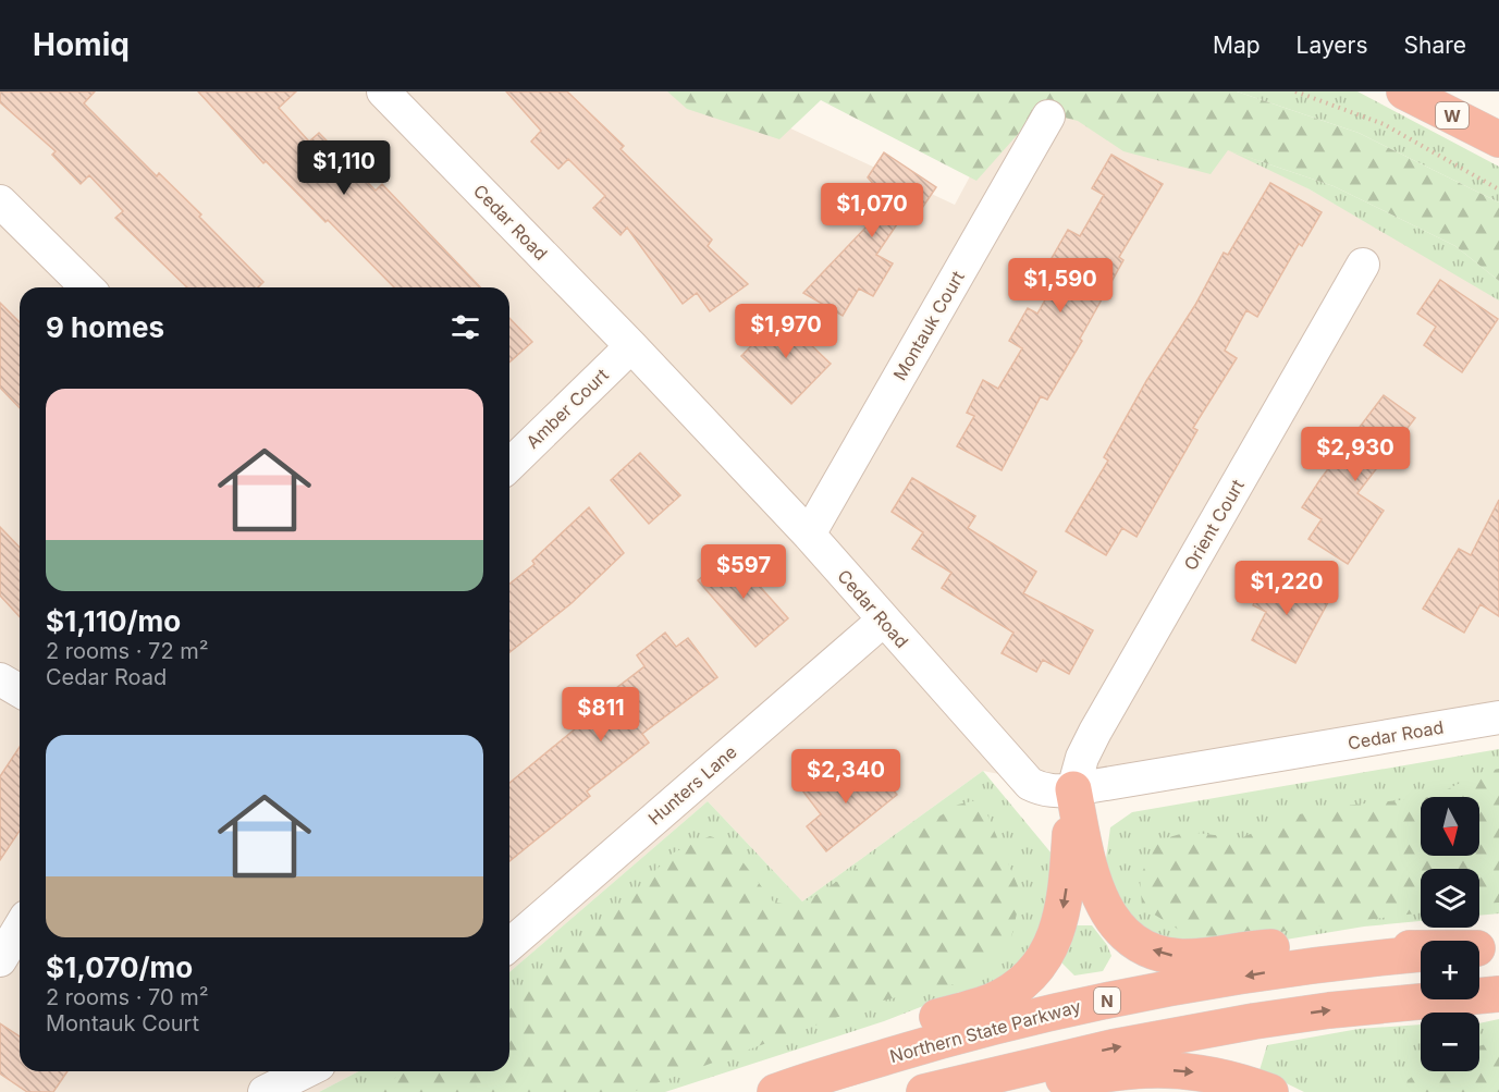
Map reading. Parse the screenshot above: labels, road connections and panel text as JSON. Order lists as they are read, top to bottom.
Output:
{
  "streets": {
    "highway": ["W", "N", "Northern State Parkway"],
    "street": [
      "Cedar Road",
      "Montauk Court",
      "Amber Court",
      "Orient Court",
      "Hunters Lane"
    ]
  },
  "crossings": [
    ["Cedar Road", "Montauk Court"],
    ["Cedar Road", "Amber Court"],
    ["Cedar Road", "Orient Court"],
    ["Cedar Road", "Hunters Lane"]
  ],
  "north": "bottom",
  "page": {
    "header": "Homiq",
    "nav": ["Map", "Layers", "Share"],
    "price": [
      "$1,110",
      "$1,070",
      "$1,590",
      "$1,970",
      "$2,930",
      "$597",
      "$1,220",
      "$811",
      "$2,340"
    ],
    "heading": "9 homes",
    "list": [
      {
        "name": "$1,110/mo",
        "note": "2 rooms · 72 m² · Cedar Road"
      },
      {
        "name": "$1,070/mo",
        "note": "2 rooms · 70 m² · Montauk Court"
      }
    ],
    "map_buttons": ["+", "−"]
  }
}
